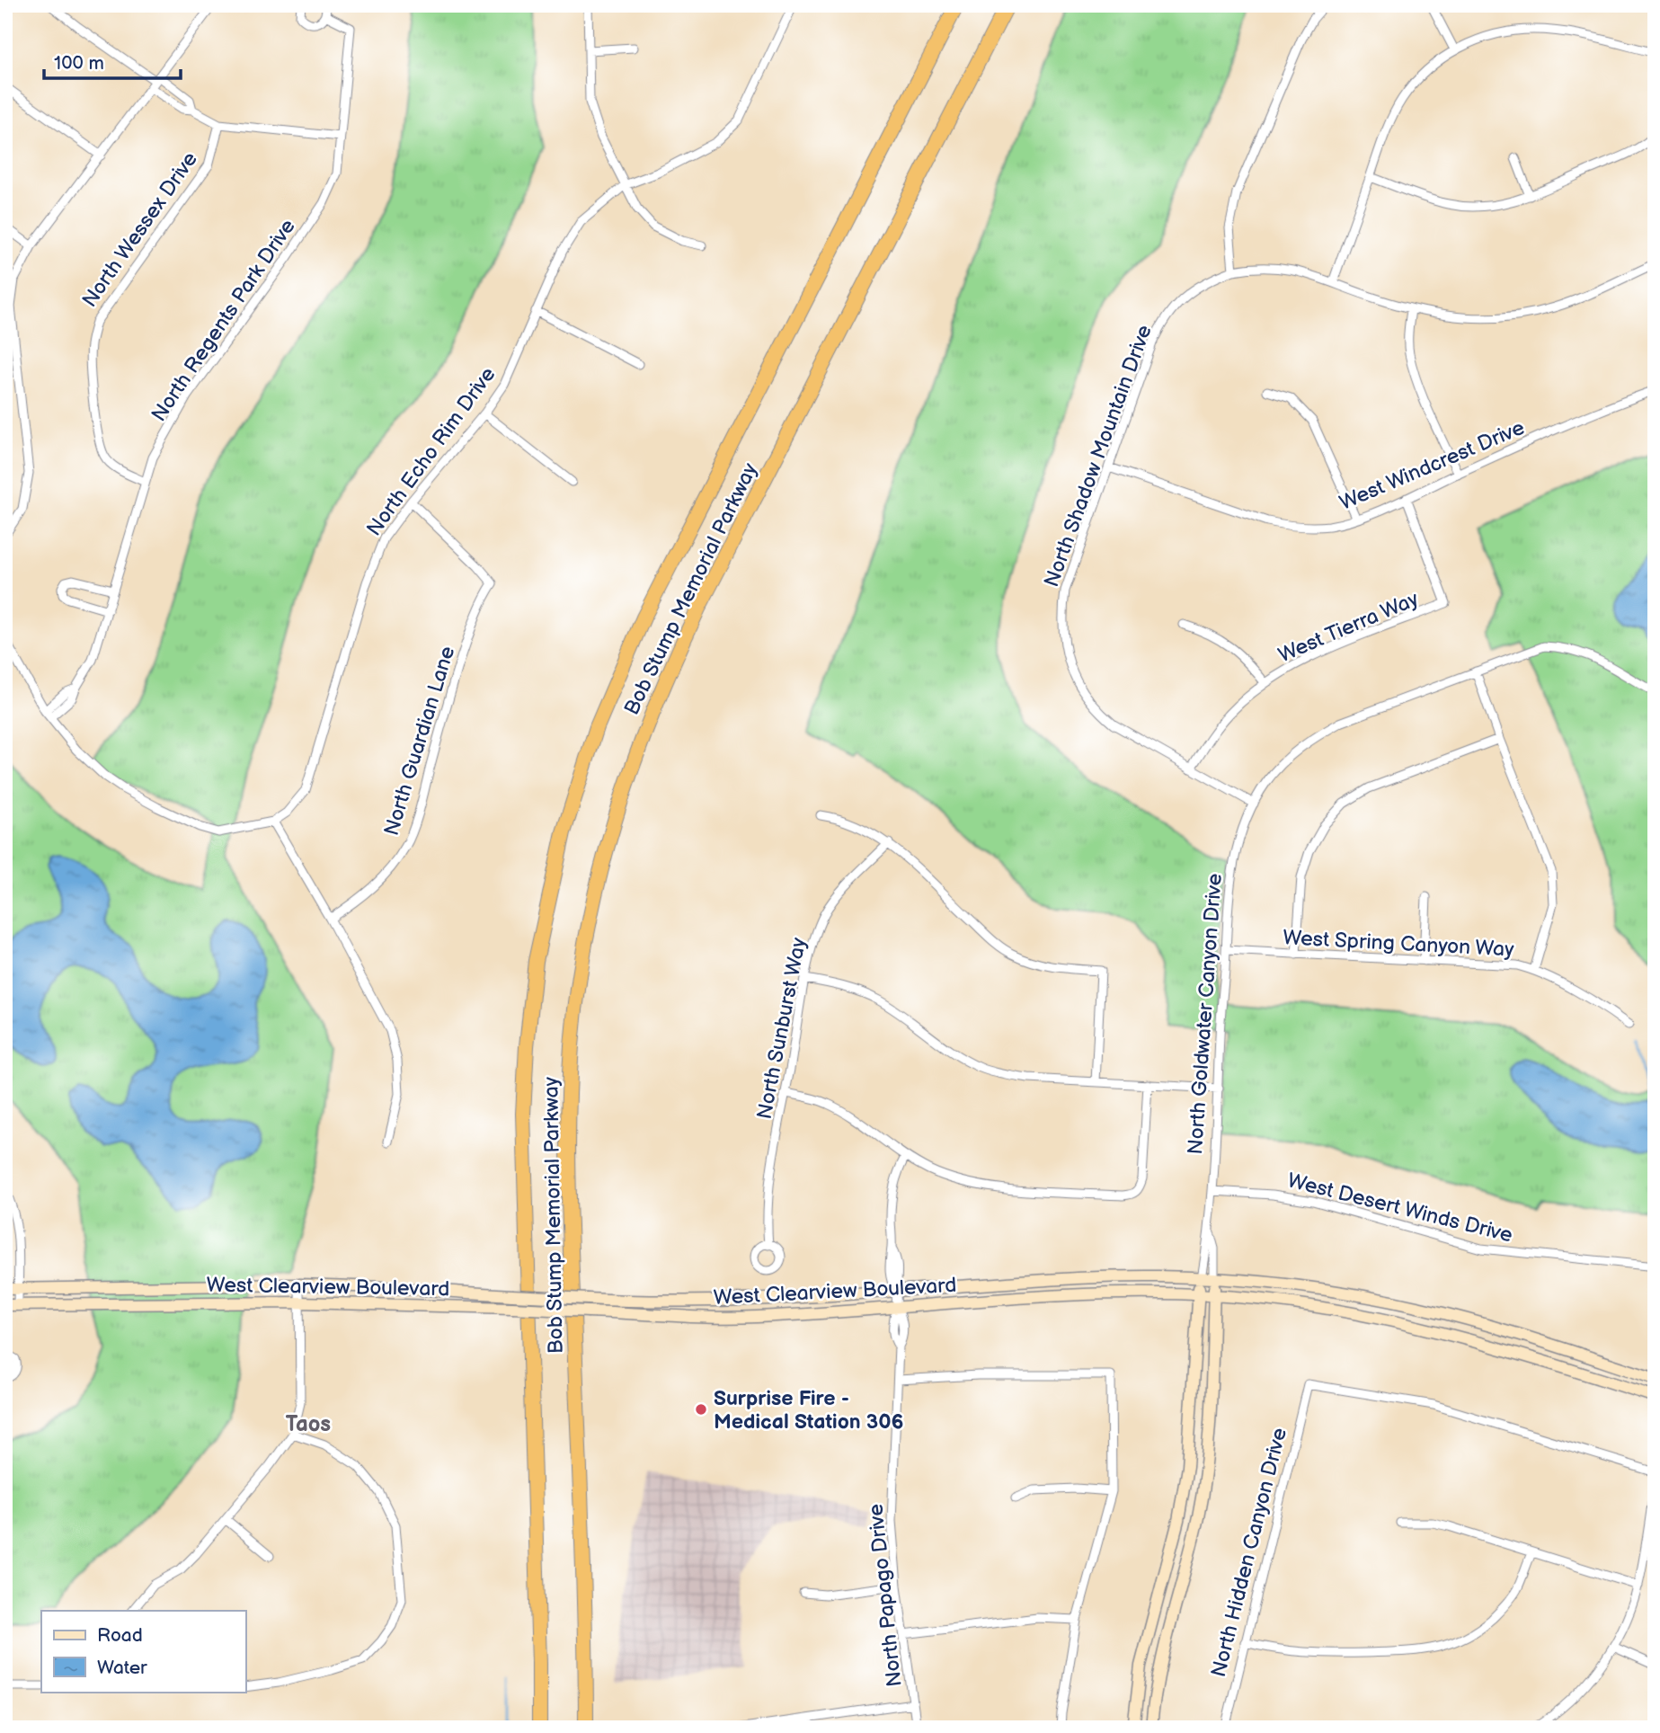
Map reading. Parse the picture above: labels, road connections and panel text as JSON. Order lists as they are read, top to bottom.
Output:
{
  "streets": {
    "highway": ["Bob Stump Memorial Parkway"],
    "street": [
      "North Wessex Drive",
      "North Regents Park Drive",
      "North Echo Rim Drive",
      "North Shadow Mountain Drive",
      "West Windcrest Drive",
      "West Tierra Way",
      "North Guardian Lane",
      "West Spring Canyon Way",
      "North Goldwater Canyon Drive",
      "North Sunburst Way",
      "West Desert Winds Drive",
      "West Clearview Boulevard",
      "North Hidden Canyon Drive",
      "North Papago Drive"
    ]
  },
  "crossings": [
    ["North Wessex Drive", "North Regents Park Drive"],
    ["North Echo Rim Drive", "North Guardian Lane"],
    ["North Shadow Mountain Drive", "West Windcrest Drive"],
    ["North Shadow Mountain Drive", "West Tierra Way"],
    ["North Shadow Mountain Drive", "North Goldwater Canyon Drive"],
    ["West Windcrest Drive", "West Tierra Way"],
    ["West Spring Canyon Way", "North Goldwater Canyon Drive"],
    ["North Goldwater Canyon Drive", "West Desert Winds Drive"],
    ["North Goldwater Canyon Drive", "West Clearview Boulevard"],
    ["West Clearview Boulevard", "North Papago Drive"]
  ],
  "districts": ["Taos"],
  "places": ["Surprise Fire - Medical Station 306"],
  "legend": ["Road", "Water"],
  "scale_bar": "100 m"
}
